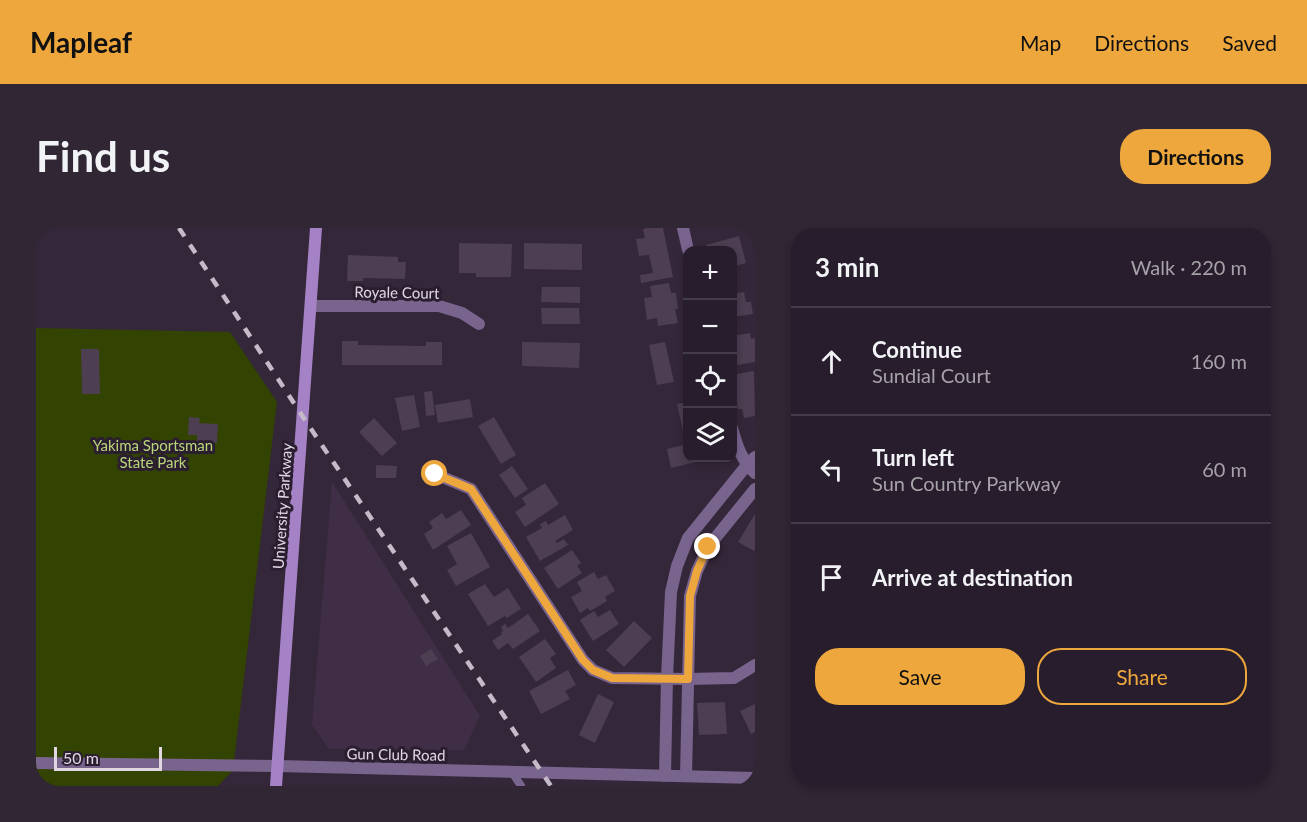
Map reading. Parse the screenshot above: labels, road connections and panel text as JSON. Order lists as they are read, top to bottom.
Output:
{
  "streets": {
    "main road": ["University Parkway"],
    "street": ["Royale Court", "Gun Club Road"]
  },
  "crossings": [
    ["Royale Court", "University Parkway"],
    ["University Parkway", "Gun Club Road"]
  ],
  "parks": ["Yakima Sportsman State Park"],
  "scale_bar": "50 m",
  "page": {
    "header": "Mapleaf",
    "nav": ["Map", "Directions", "Saved"],
    "buttons": [
      "Directions",
      ["Save", "Share"]
    ],
    "title": "Find us",
    "heading": ["3 min", "Walk · 220 m"],
    "map_buttons": ["+", "−"],
    "list": [
      ["Continue", "Sundial Court", "160 m"],
      ["Turn left", "Sun Country Parkway", "60 m"],
      "Arrive at destination"
    ],
    "scale": "50 m"
  }
}
